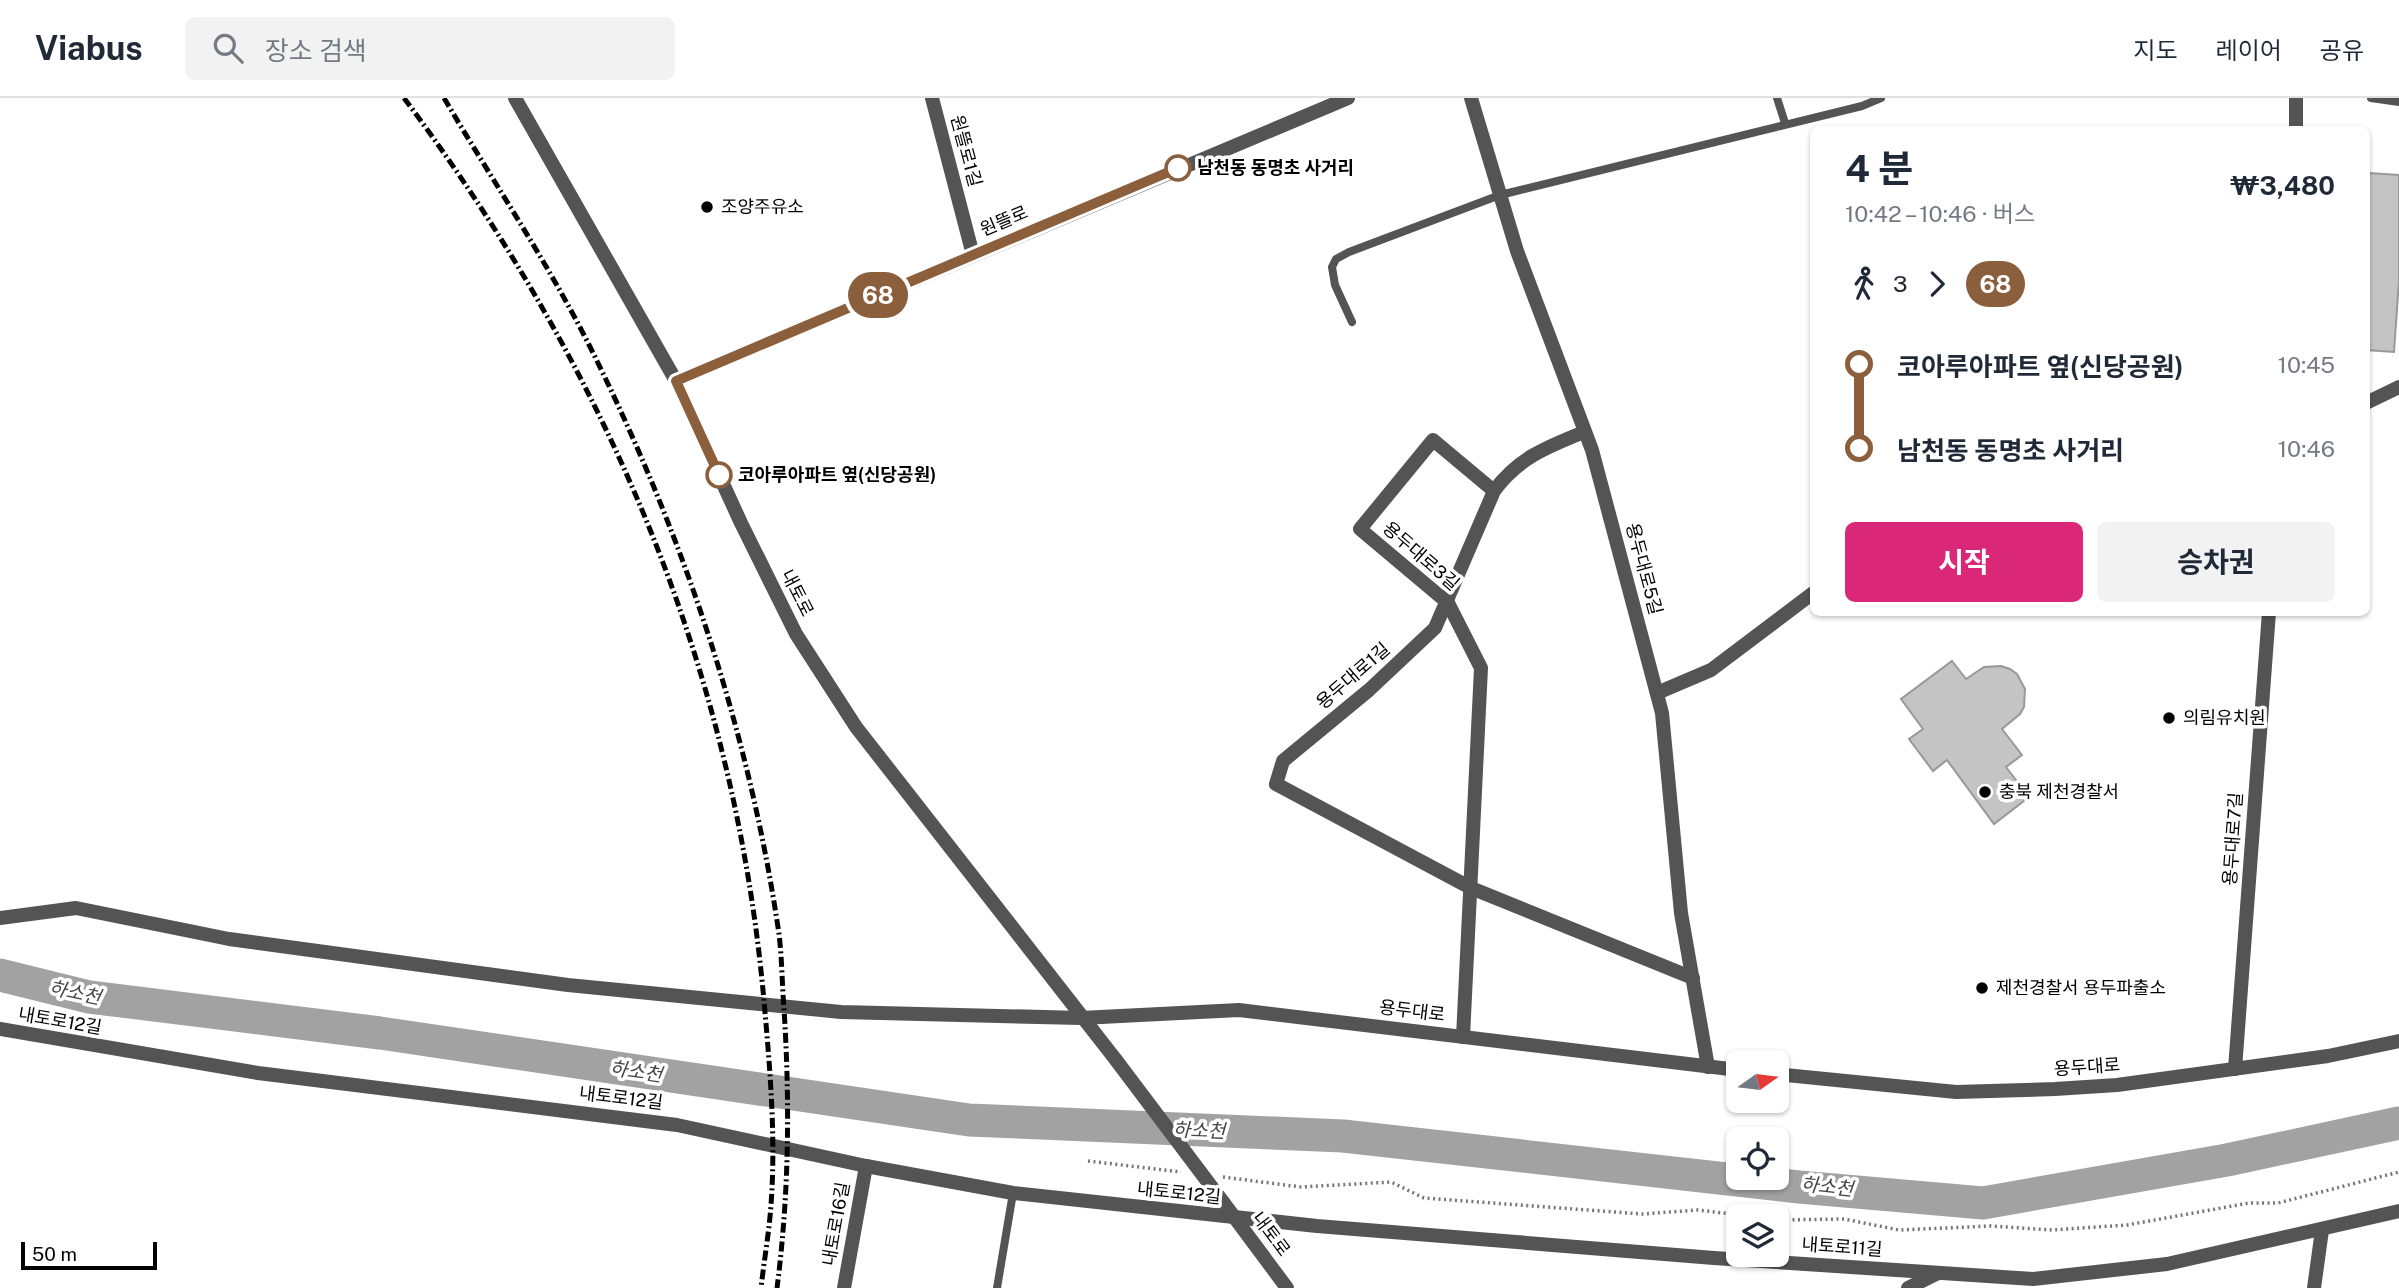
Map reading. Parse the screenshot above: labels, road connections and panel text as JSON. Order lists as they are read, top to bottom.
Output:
{
  "streets": {
    "street": [
      "원뜰로1길",
      "원뜰로",
      "용두대로3길",
      "용두대로5길",
      "내토로",
      "용두대로1길",
      "용두대로7길",
      "용두대로",
      "내토로12길",
      "내토로16길",
      "내토로11길"
    ]
  },
  "crossings": [
    ["원뜰로1길", "원뜰로"],
    ["원뜰로", "내토로"],
    ["용두대로3길", "용두대로1길"],
    ["용두대로3길", "용두대로"],
    ["용두대로5길", "용두대로1길"],
    ["용두대로5길", "용두대로"],
    ["내토로", "용두대로"],
    ["내토로", "내토로12길"],
    ["내토로", "내토로11길"],
    ["용두대로7길", "용두대로"],
    ["내토로12길", "내토로16길"],
    ["내토로12길", "내토로11길"]
  ],
  "water": ["하소천"],
  "places": [
    "남천동 동명초 사거리",
    "조양주유소",
    "코아루아파트 옆(신당공원)",
    "의림유치원",
    "충북 제천경찰서",
    "제천경찰서 용두파출소"
  ],
  "lines": ["bus line 68"],
  "scale_bar": "50 m",
  "north": "right",
  "page": {
    "header": "Viabus",
    "search": "장소 검색",
    "nav": ["지도", "레이어", "공유"],
    "on_map": "68",
    "heading": ["4 분", "10:42 – 10:46 · 버스", "₩3,480"],
    "legs": ["3", "68"],
    "list": [
      {
        "name": "코아루아파트 옆(신당공원)",
        "value": "10:45"
      },
      {
        "name": "남천동 동명초 사거리",
        "value": "10:46"
      }
    ],
    "buttons": ["시작", "승차권"],
    "scale": "50 m"
  }
}
